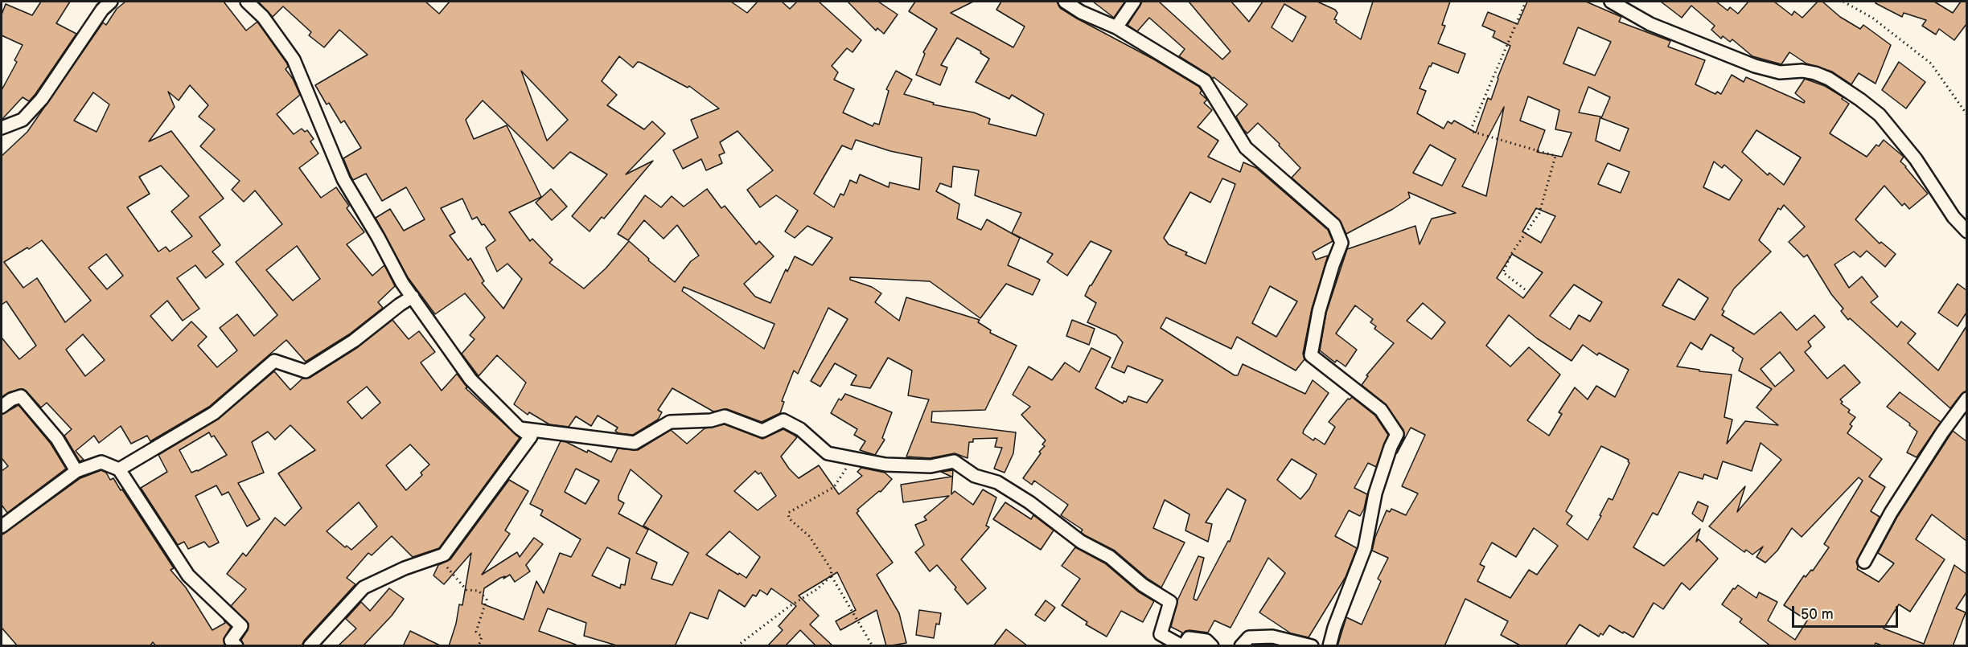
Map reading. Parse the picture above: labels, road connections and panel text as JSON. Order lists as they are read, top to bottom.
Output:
{
  "scale_bar": "50 m"
}
